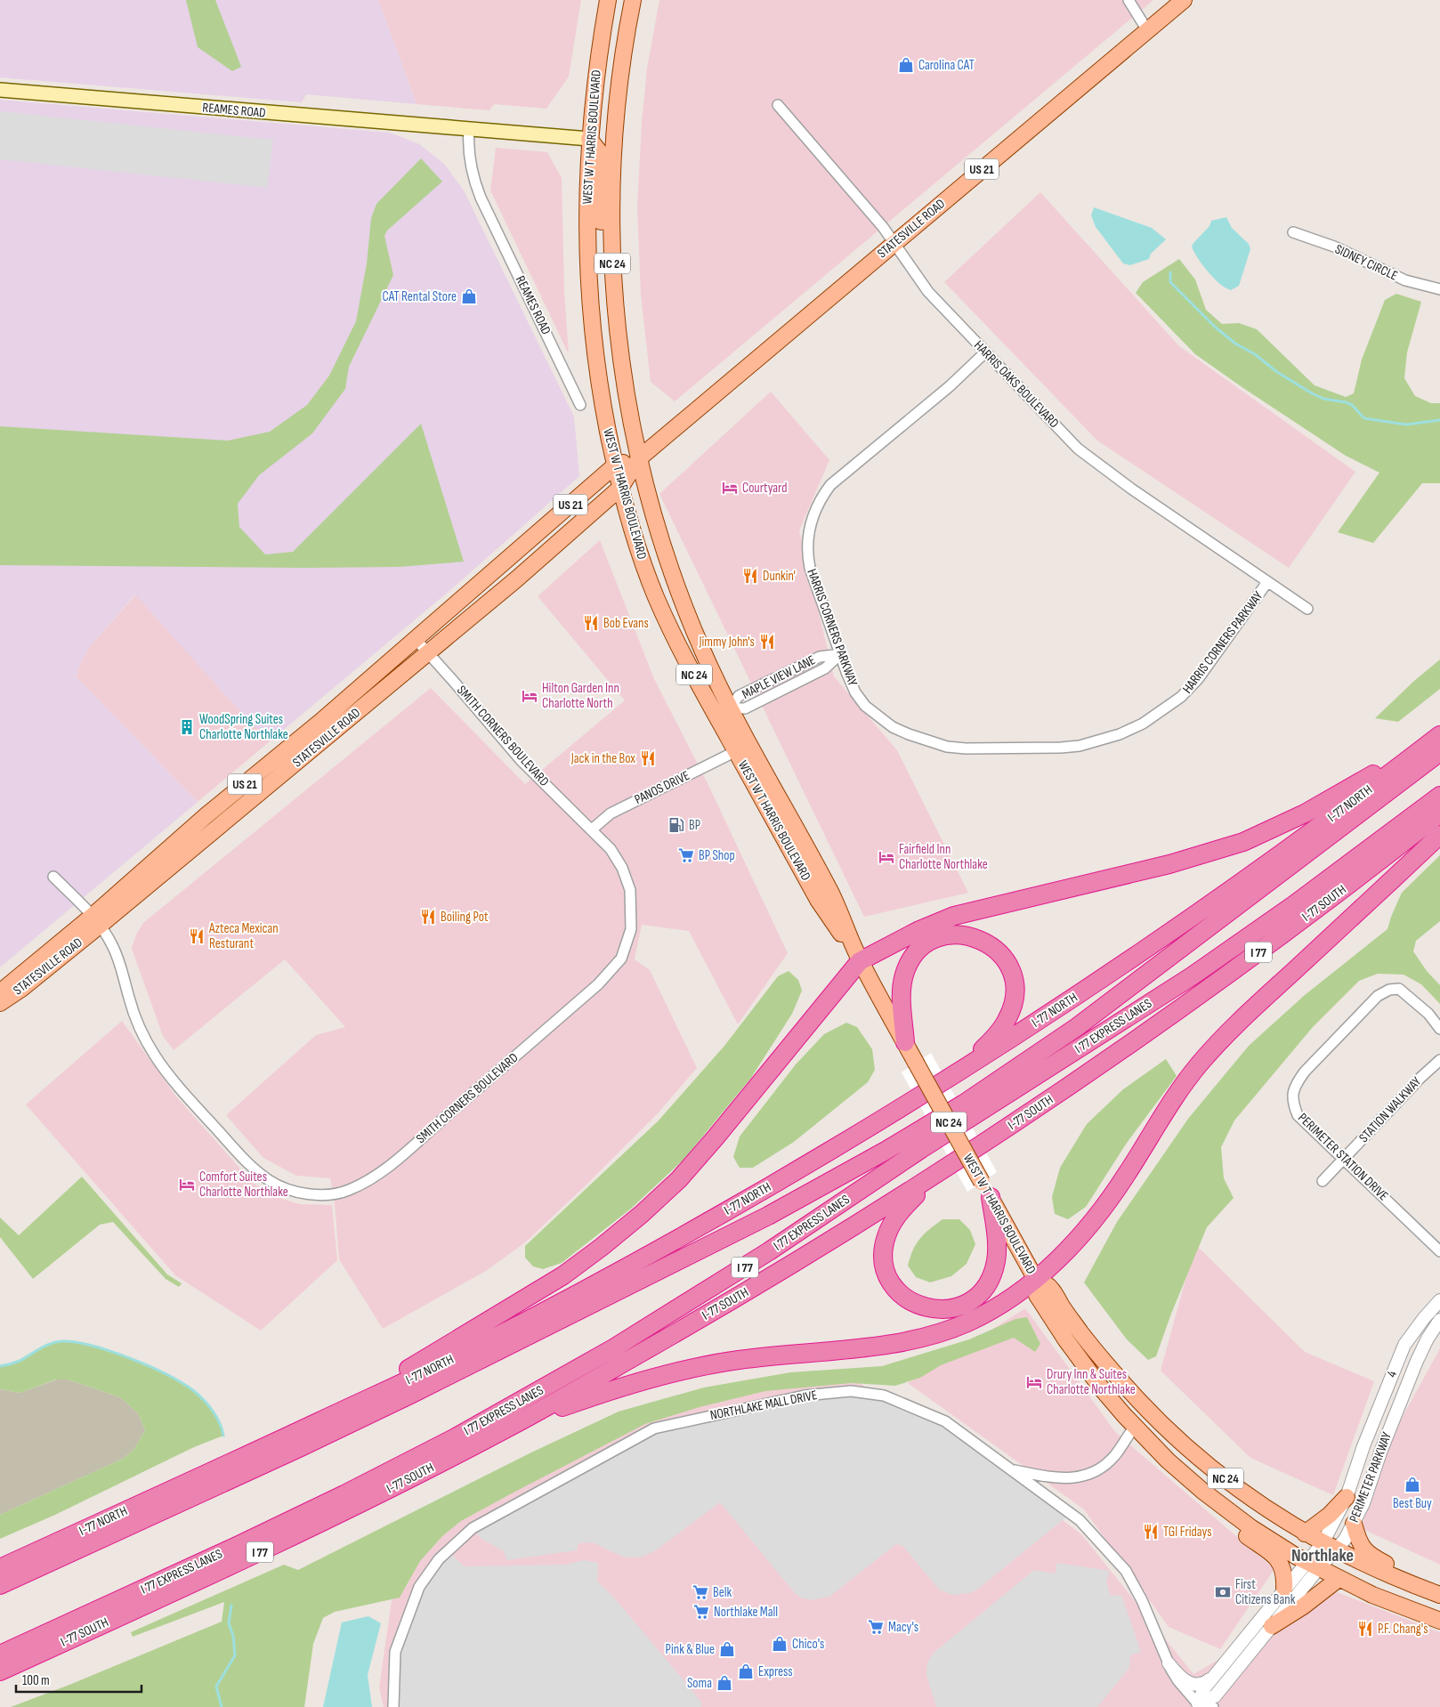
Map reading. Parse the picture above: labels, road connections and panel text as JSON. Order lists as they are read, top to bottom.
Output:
{
  "streets": {
    "highway": [
      "I-77 NORTH",
      "I-77 SOUTH",
      "I 77",
      "I 77 EXPRESS LANES"
    ],
    "main road": [
      "REAMES ROAD",
      "WEST W T HARRIS BOULEVARD",
      "US 21",
      "STATESVILLE ROAD",
      "NC 24"
    ],
    "street": [
      "SIDNEY CIRCLE",
      "HARRIS OAKS BOULEVARD",
      "HARRIS CORNERS PARKWAY",
      "MAPLE VIEW LANE",
      "SMITH CORNERS BOULEVARD",
      "PANOS DRIVE",
      "STATION WALKWAY",
      "PERIMETER STATION DRIVE",
      "4",
      "NORTHLAKE MALL DRIVE",
      "PERIMETER PARKWAY"
    ]
  },
  "crossings": [
    ["REAMES ROAD", "WEST W T HARRIS BOULEVARD"],
    ["WEST W T HARRIS BOULEVARD", "STATESVILLE ROAD"],
    ["WEST W T HARRIS BOULEVARD", "MAPLE VIEW LANE"],
    ["WEST W T HARRIS BOULEVARD", "PANOS DRIVE"],
    ["WEST W T HARRIS BOULEVARD", "PERIMETER PARKWAY"],
    ["STATESVILLE ROAD", "HARRIS OAKS BOULEVARD"],
    ["STATESVILLE ROAD", "SMITH CORNERS BOULEVARD"],
    ["HARRIS OAKS BOULEVARD", "HARRIS CORNERS PARKWAY"],
    ["HARRIS CORNERS PARKWAY", "MAPLE VIEW LANE"],
    ["SMITH CORNERS BOULEVARD", "PANOS DRIVE"],
    ["STATION WALKWAY", "PERIMETER STATION DRIVE"],
    ["4", "PERIMETER PARKWAY"],
    ["NORTHLAKE MALL DRIVE", "PERIMETER PARKWAY"]
  ],
  "districts": ["Northlake"],
  "places": {
    "shop": [
      "Carolina CAT",
      "CAT Rental Store",
      "Best Buy",
      "Chico's",
      "Pink & Blue",
      "Express",
      "Soma"
    ],
    "hotel": [
      "Courtyard",
      "Hilton Garden Inn Charlotte North",
      "Fairfield Inn Charlotte Northlake",
      "Comfort Suites Charlotte Northlake",
      "Drury Inn & Suites Charlotte Northlake"
    ],
    "restaurant": [
      "Dunkin'",
      "Bob Evans",
      "Jimmy John's",
      "Jack in the Box",
      "Boiling Pot",
      "Azteca Mexican Resturant",
      "TGI Fridays",
      "P.F. Chang's"
    ],
    "building": ["WoodSpring Suites Charlotte Northlake"],
    "fuel station": ["BP"],
    "supermarket": [
      "BP Shop",
      "Belk",
      "Northlake Mall",
      "Macy's"
    ],
    "bank": ["First Citizens Bank"]
  },
  "scale_bar": "100 m"
}
